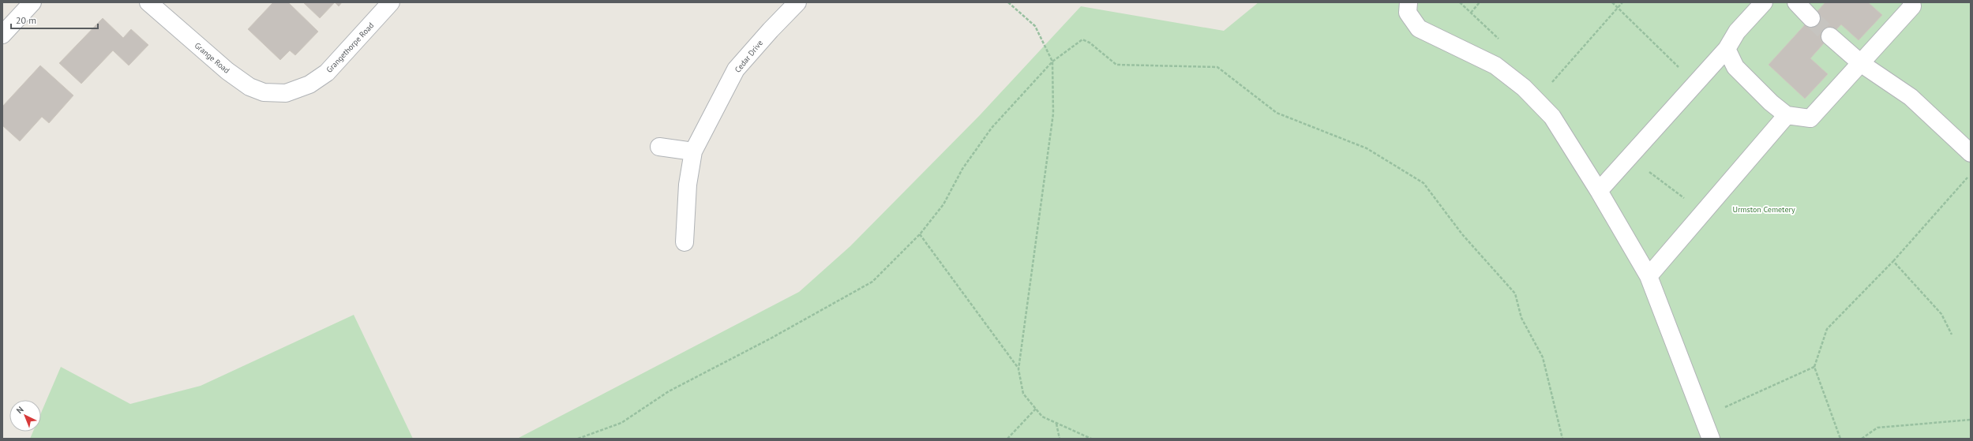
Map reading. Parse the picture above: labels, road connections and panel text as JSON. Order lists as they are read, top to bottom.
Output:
{
  "streets": {
    "street": ["Grangethorpe Road", "Cedar Drive", "Grange Road"]
  },
  "crossings": [
    ["Grangethorpe Road", "Grange Road"]
  ],
  "parks": ["Urmston Cemetery"],
  "scale_bar": "20 m",
  "north": "top left"
}
